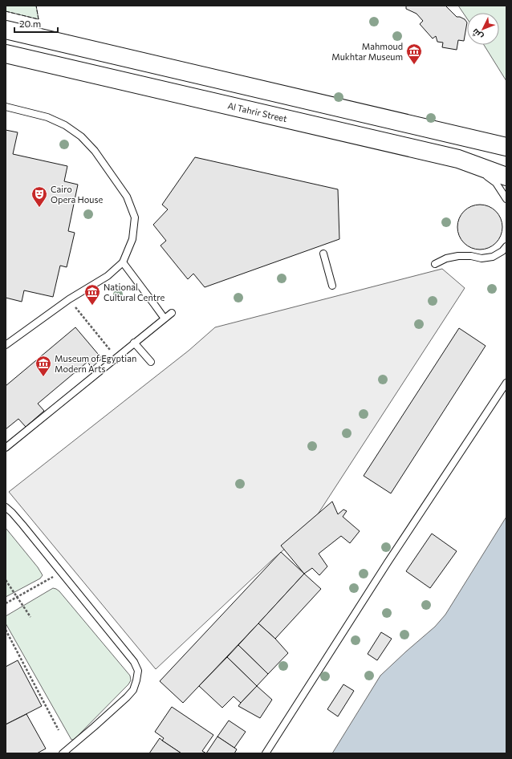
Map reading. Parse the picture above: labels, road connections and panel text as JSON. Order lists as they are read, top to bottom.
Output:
{
  "streets": {
    "main road": ["Al Tahrir Street"]
  },
  "places": {
    "museum": ["Mahmoud Mukhtar Museum", "National Cultural Centre", "Museum of Egyptian Modern Arts"],
    "theatre": ["Cairo Opera House"]
  },
  "scale_bar": "20 m",
  "north": "bottom left"
}
